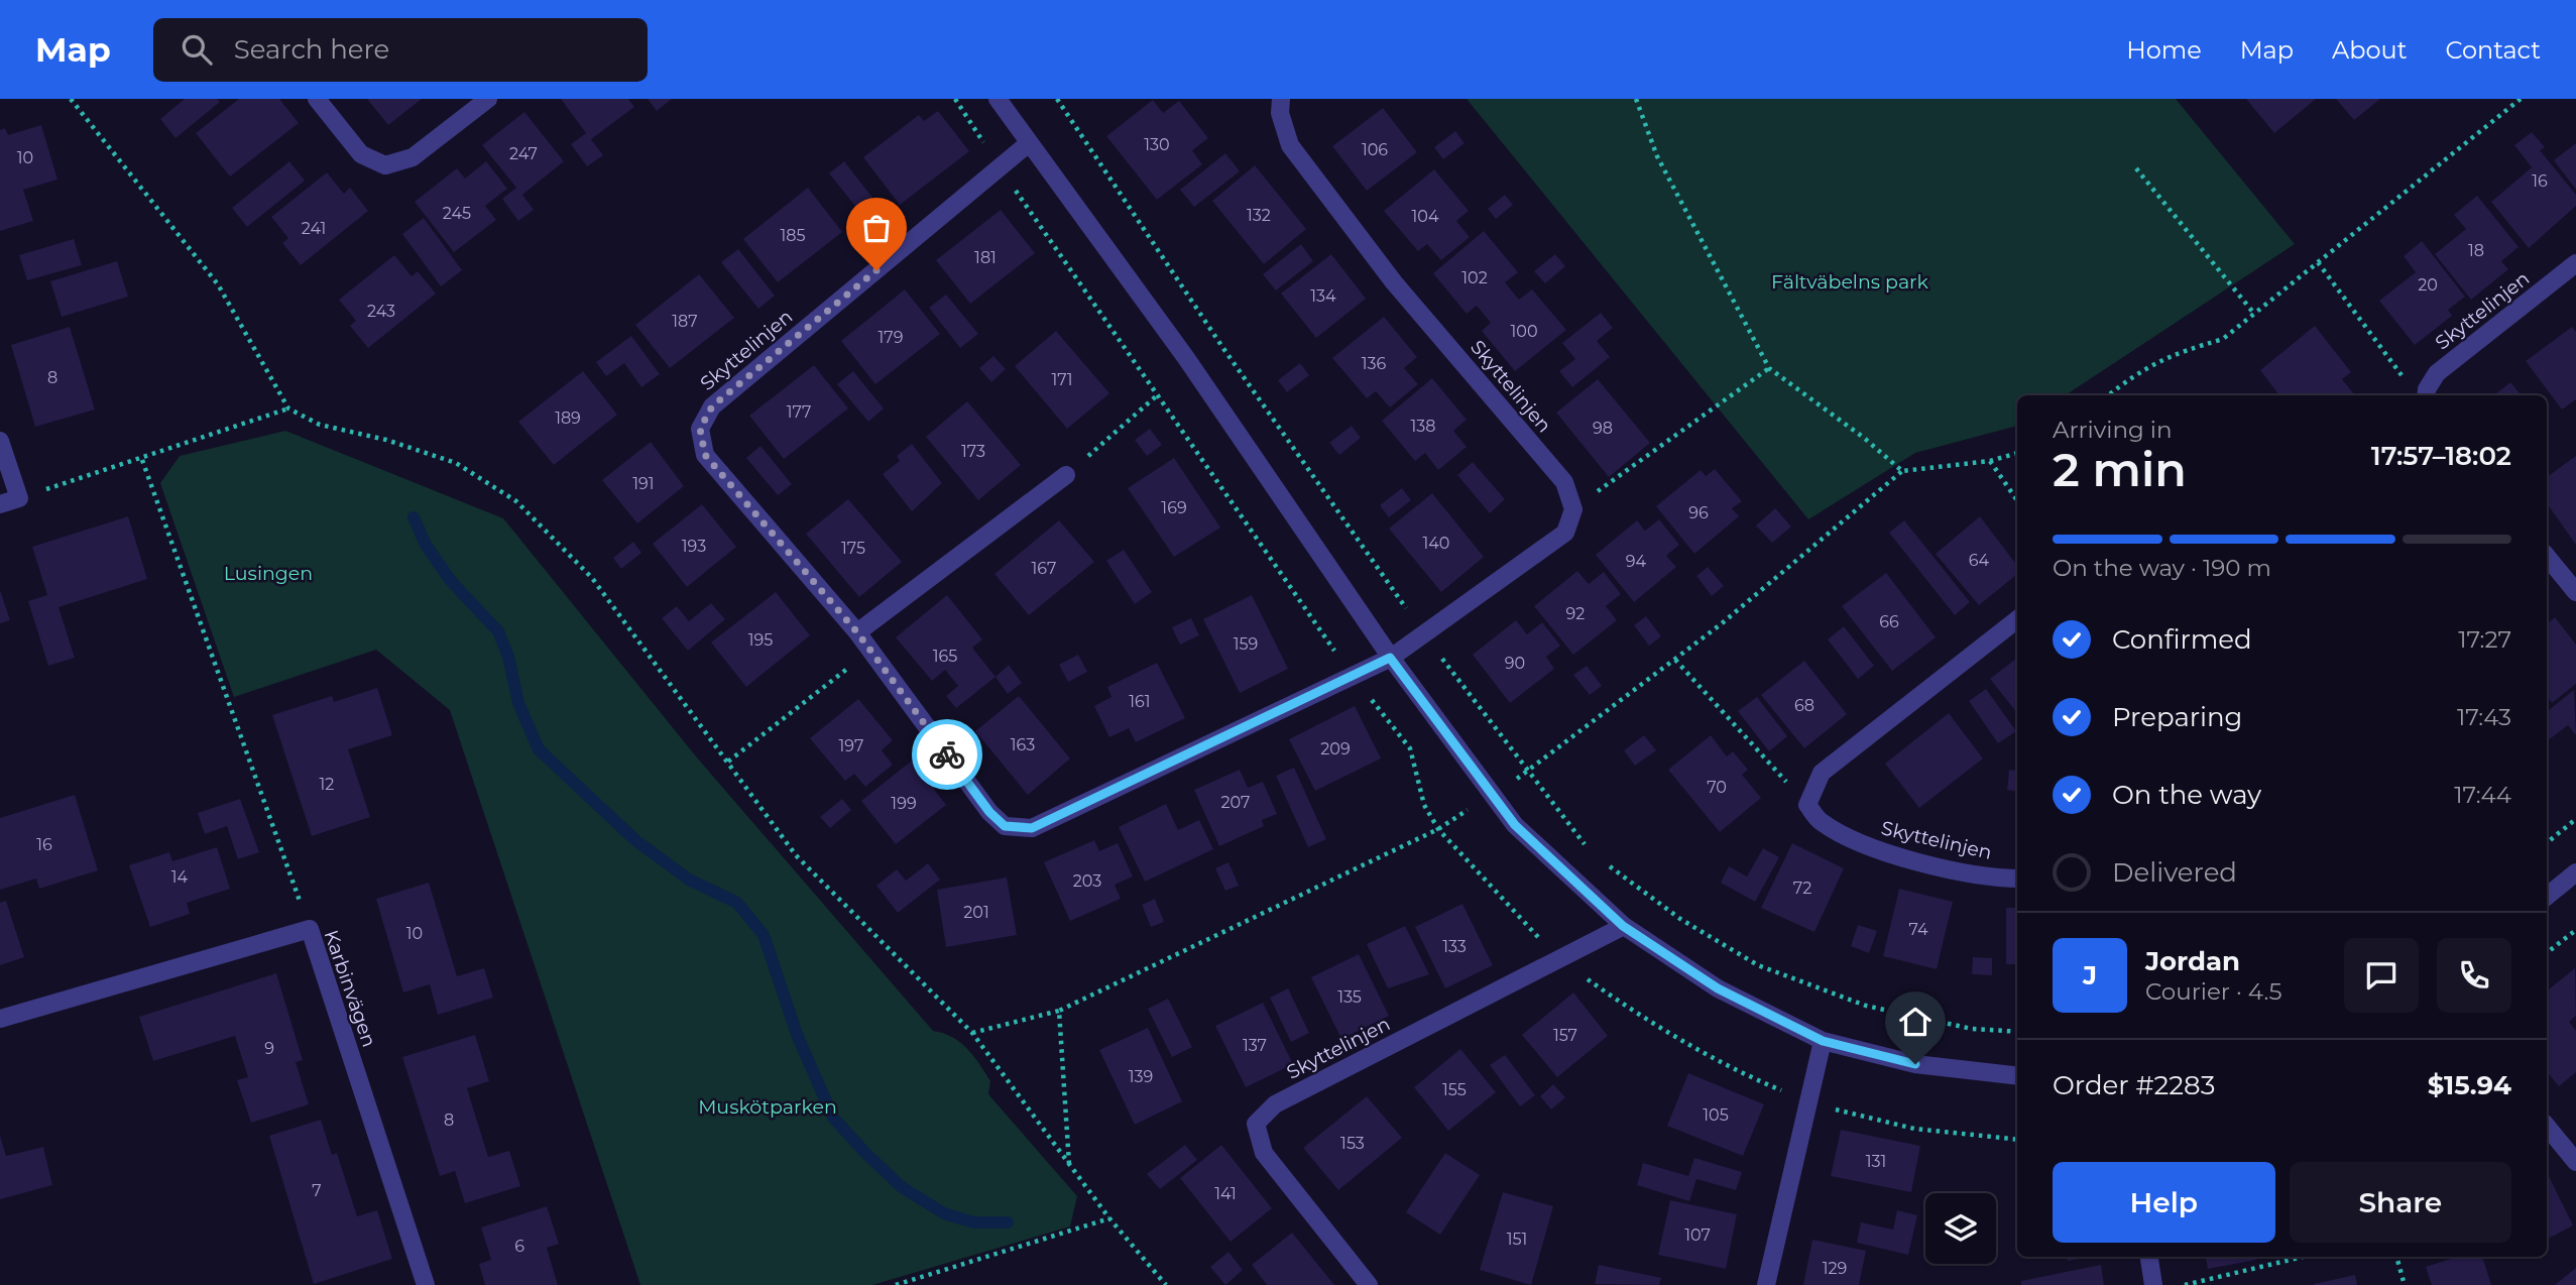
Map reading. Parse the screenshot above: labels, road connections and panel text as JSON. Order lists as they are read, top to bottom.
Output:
{
  "streets": {
    "street": ["Skyttelinjen", "Karbinvägen"]
  },
  "parks": ["Fältväbelns park", "Lusingen", "Muskötparken"],
  "house_numbers": [
    "130",
    "106",
    "247",
    "10",
    "16",
    "245",
    "132",
    "104",
    "241",
    "185",
    "18",
    "181",
    "102",
    "20",
    "134",
    "243",
    "187",
    "100",
    "179",
    "136",
    "8",
    "171",
    "177",
    "189",
    "138",
    "98",
    "173",
    "191",
    "169",
    "96",
    "140",
    "193",
    "175",
    "64",
    "94",
    "167",
    "92",
    "66",
    "195",
    "159",
    "165",
    "90",
    "161",
    "68",
    "163",
    "197",
    "209",
    "12",
    "70",
    "207",
    "199",
    "16",
    "14",
    "203",
    "72",
    "201",
    "74",
    "10",
    "133",
    "135",
    "157",
    "137",
    "9",
    "139",
    "155",
    "105",
    "8",
    "153",
    "131",
    "7",
    "141",
    "107",
    "151",
    "6",
    "129"
  ],
  "page": {
    "header": "Map",
    "search": "Search here",
    "nav": [
      "Home",
      "Map",
      "About",
      "Contact"
    ],
    "heading": ["2 min", "Arriving in", "17:57–18:02"],
    "panel": [
      "Jordan",
      "Courier · 4.5",
      "Order #2283",
      "$15.94"
    ],
    "bar": "On the way · 190 m",
    "list": [
      ["Confirmed", "17:27"],
      ["Preparing", "17:43"],
      ["On the way", "17:44"],
      "Delivered"
    ],
    "round": "J",
    "buttons": ["Help", "Share"]
  }
}
